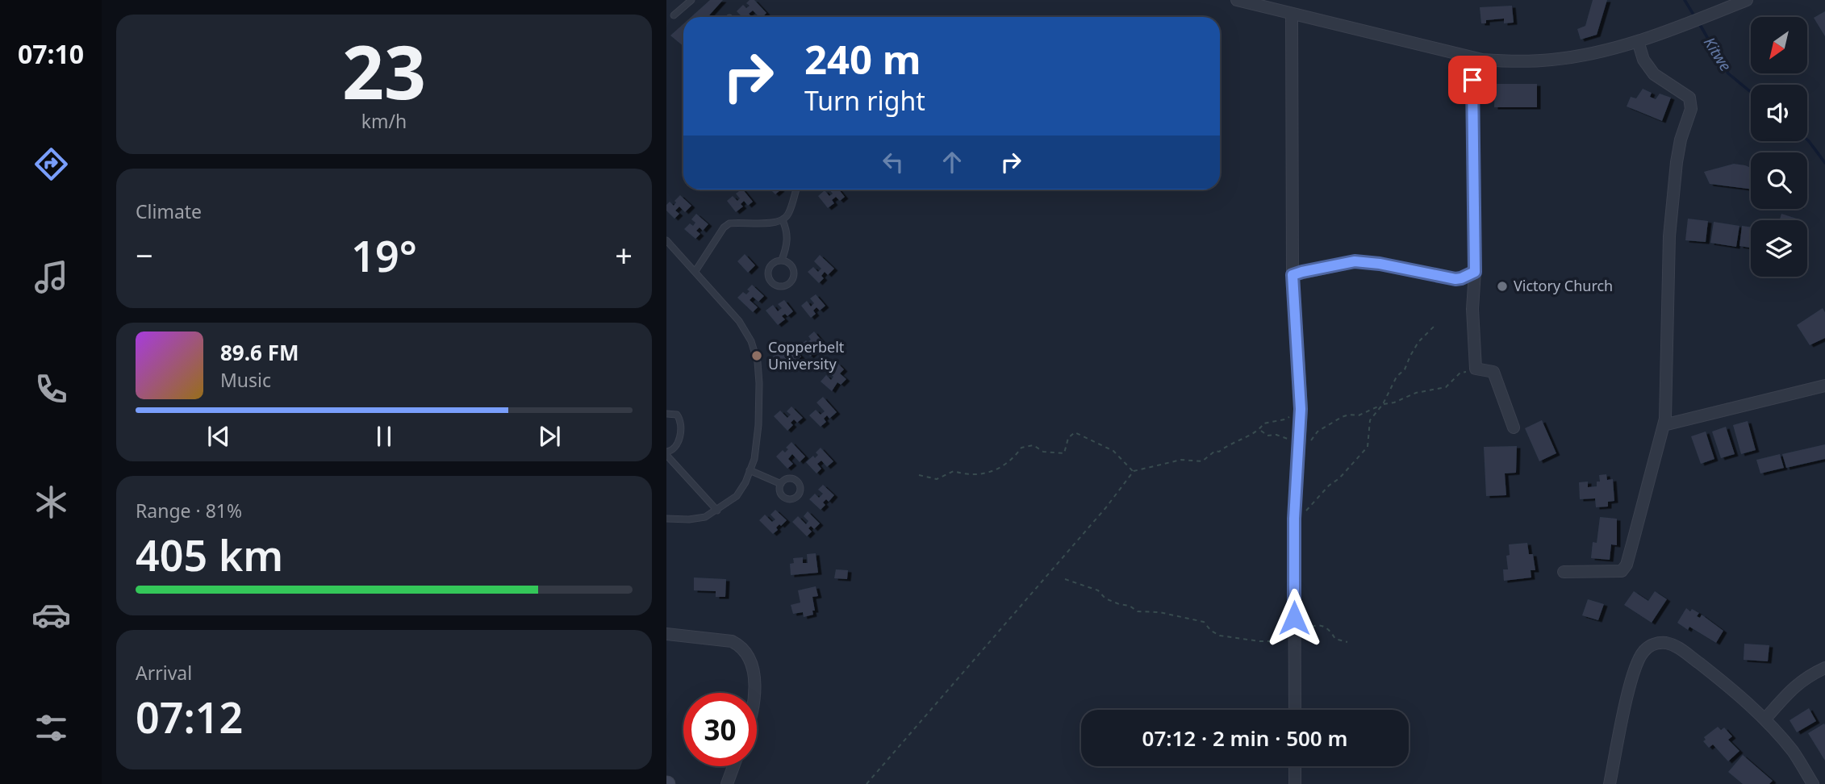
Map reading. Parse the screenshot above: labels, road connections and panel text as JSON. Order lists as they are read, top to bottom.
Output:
{
  "water": ["Kitwe"],
  "places": ["Victory Church", "Copperbelt University"],
  "north": "bottom left",
  "page": {
    "tabs": "07:10",
    "tile": [
      ["23", "km/h"],
      "Climate",
      ["Range · 81%", "405 km"],
      ["Arrival", "07:12"]
    ],
    "turn": ["240 m", "Turn right"],
    "heat": ["−", "19°", "+"],
    "song": ["89.6 FM", "Music"],
    "limit": "30",
    "trip": "07:12 · 2 min · 500 m"
  }
}
